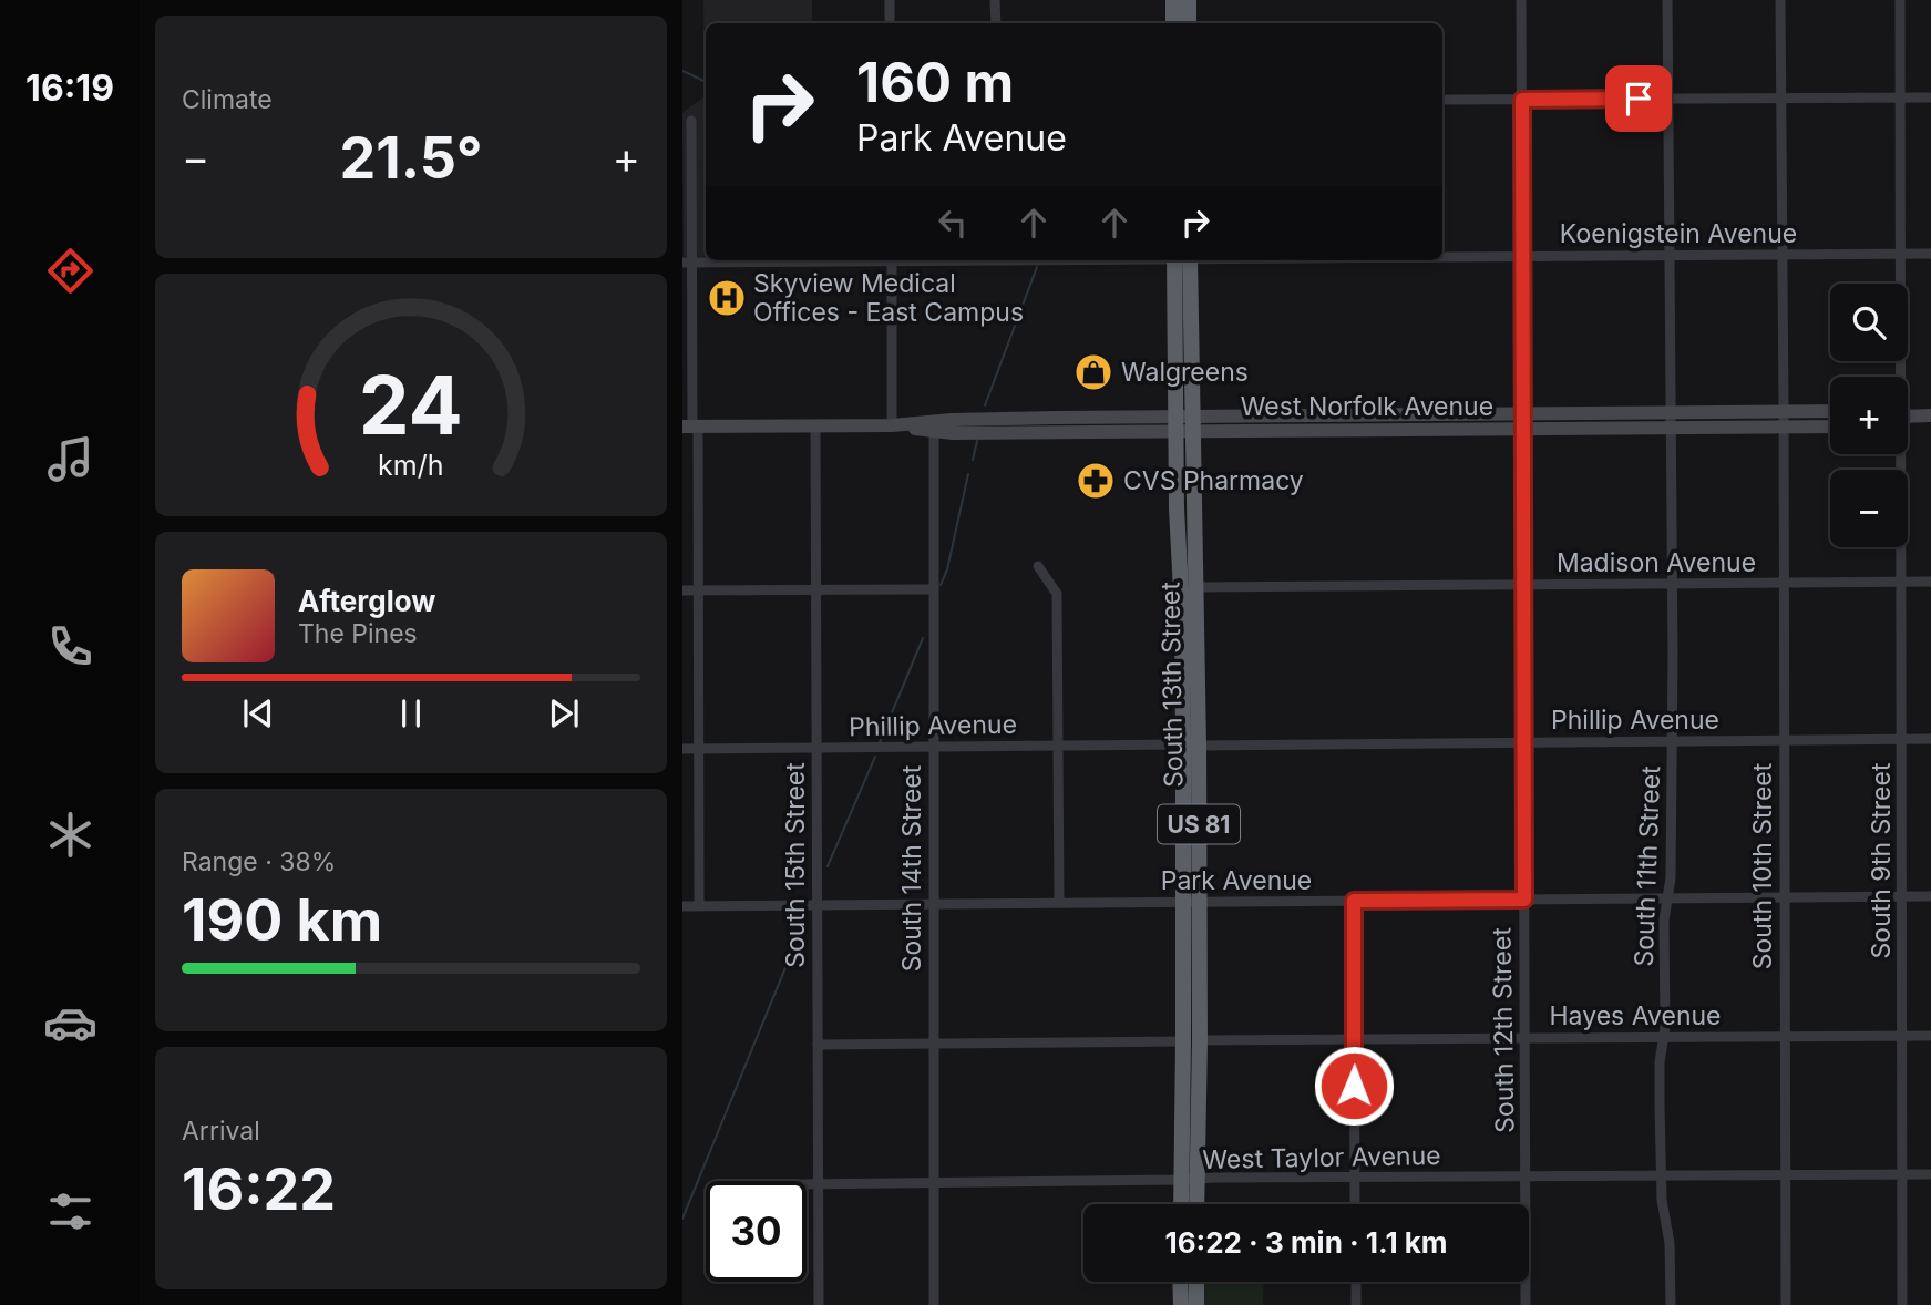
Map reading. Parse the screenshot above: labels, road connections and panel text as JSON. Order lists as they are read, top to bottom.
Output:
{
  "streets": {
    "highway": ["South 13th Street", "US 81"],
    "main road": ["West Norfolk Avenue"],
    "street": [
      "Koenigstein Avenue",
      "Madison Avenue",
      "Phillip Avenue",
      "South 9th Street",
      "South 15th Street",
      "South 11th Street",
      "South 10th Street",
      "South 14th Street",
      "Park Avenue",
      "Hayes Avenue",
      "South 12th Street",
      "West Taylor Avenue"
    ]
  },
  "crossings": [
    ["Koenigstein Avenue", "South 9th Street"],
    ["Koenigstein Avenue", "South 11th Street"],
    ["Koenigstein Avenue", "South 10th Street"],
    ["Koenigstein Avenue", "South 12th Street"],
    ["West Norfolk Avenue", "South 13th Street"],
    ["West Norfolk Avenue", "US 81"],
    ["West Norfolk Avenue", "South 15th Street"],
    ["West Norfolk Avenue", "South 11th Street"],
    ["West Norfolk Avenue", "South 10th Street"],
    ["West Norfolk Avenue", "South 14th Street"],
    ["West Norfolk Avenue", "South 12th Street"],
    ["Madison Avenue", "South 13th Street"],
    ["Madison Avenue", "South 9th Street"],
    ["Madison Avenue", "South 11th Street"],
    ["Madison Avenue", "South 10th Street"],
    ["Madison Avenue", "South 12th Street"],
    ["South 13th Street", "Phillip Avenue"],
    ["South 13th Street", "US 81"],
    ["South 13th Street", "Park Avenue"],
    ["South 13th Street", "Hayes Avenue"],
    ["South 13th Street", "West Taylor Avenue"],
    ["Phillip Avenue", "South 9th Street"],
    ["Phillip Avenue", "South 15th Street"],
    ["Phillip Avenue", "South 11th Street"],
    ["Phillip Avenue", "South 10th Street"],
    ["Phillip Avenue", "South 14th Street"],
    ["Phillip Avenue", "South 12th Street"],
    ["South 9th Street", "Park Avenue"],
    ["South 9th Street", "Hayes Avenue"],
    ["South 9th Street", "West Taylor Avenue"],
    ["South 15th Street", "Park Avenue"],
    ["South 15th Street", "Hayes Avenue"],
    ["South 15th Street", "West Taylor Avenue"],
    ["South 11th Street", "Park Avenue"],
    ["South 11th Street", "Hayes Avenue"],
    ["South 11th Street", "West Taylor Avenue"],
    ["South 10th Street", "Park Avenue"],
    ["South 10th Street", "Hayes Avenue"],
    ["South 10th Street", "West Taylor Avenue"],
    ["South 14th Street", "Park Avenue"],
    ["South 14th Street", "Hayes Avenue"],
    ["South 14th Street", "West Taylor Avenue"],
    ["Park Avenue", "South 12th Street"],
    ["Hayes Avenue", "South 12th Street"],
    ["South 12th Street", "West Taylor Avenue"]
  ],
  "places": {
    "hospital": ["Skyview Medical Offices - East Campus"],
    "shop": ["Walgreens"],
    "pharmacy": ["CVS Pharmacy"]
  },
  "page": {
    "tabs": "16:19",
    "tile": [
      "Climate",
      ["Range · 38%", "190 km"],
      ["Arrival", "16:22"]
    ],
    "turn": ["160 m", "Park Avenue"],
    "heat": ["−", "21.5°", "+"],
    "map_buttons": ["+", "−"],
    "song": ["Afterglow", "The Pines"],
    "limit": "30",
    "trip": "16:22 · 3 min · 1.1 km",
    "gauge": ["24", "km/h"]
  }
}
